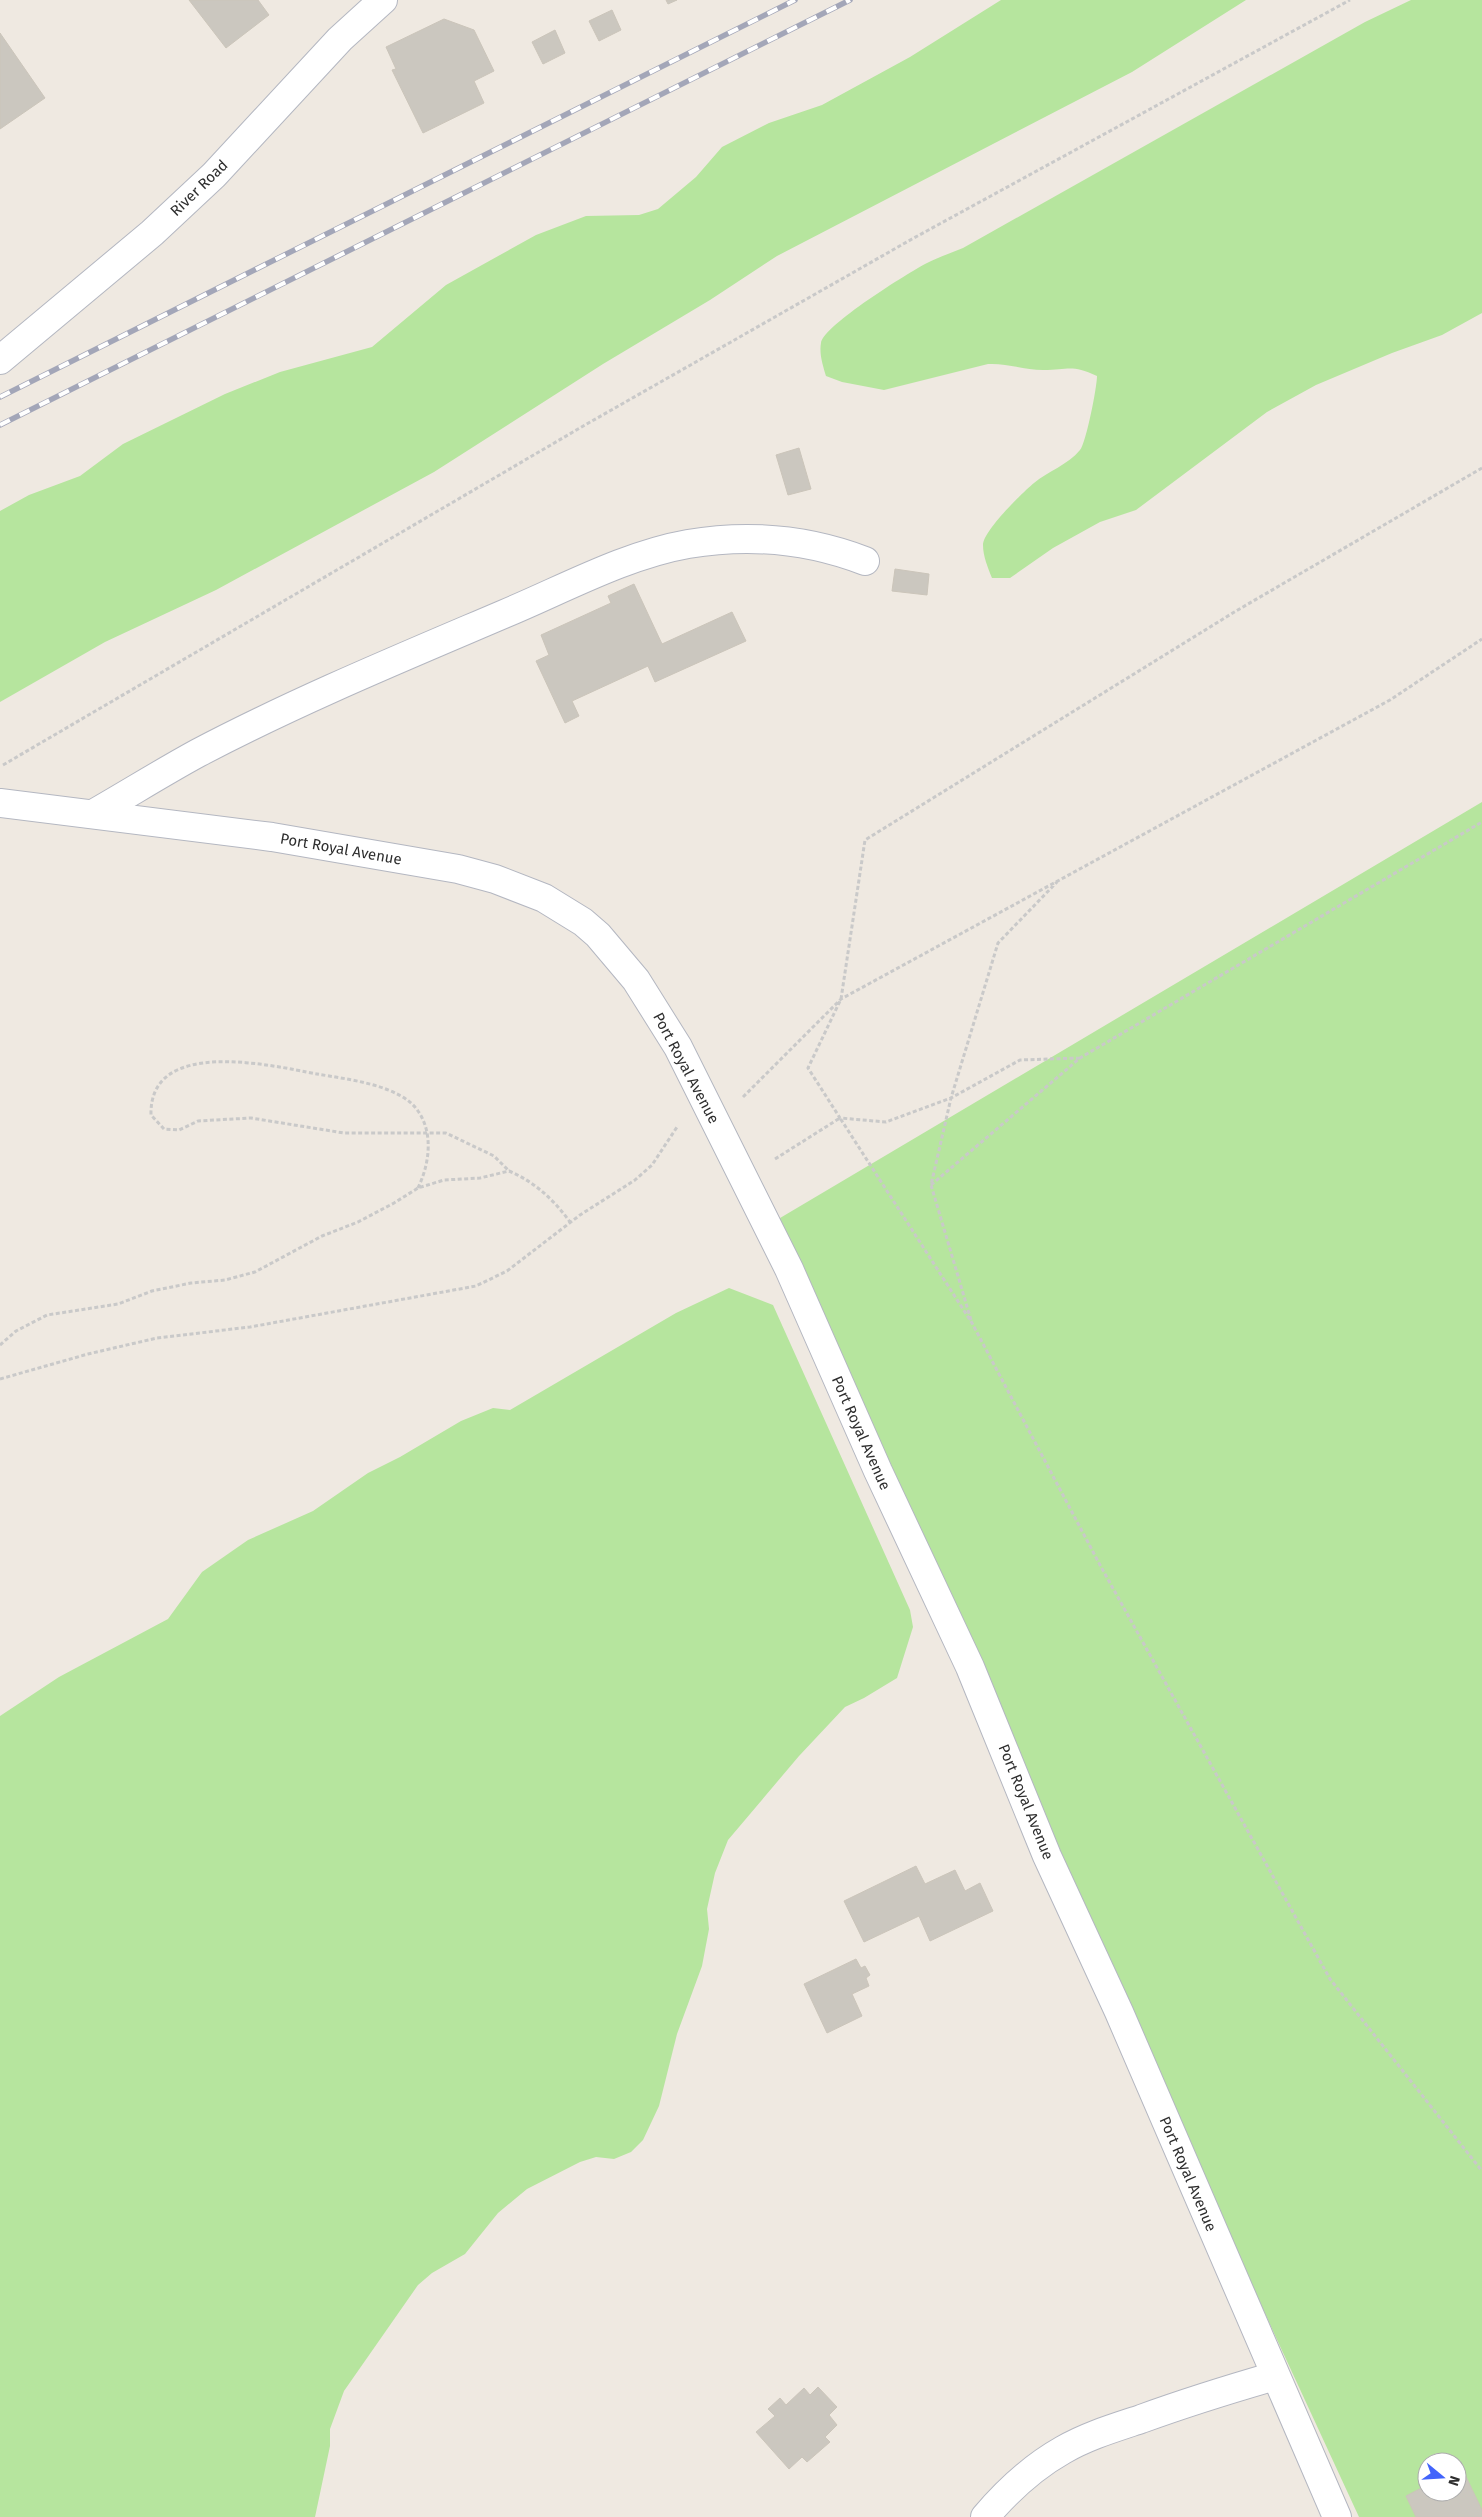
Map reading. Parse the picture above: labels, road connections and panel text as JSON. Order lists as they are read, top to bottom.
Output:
{
  "streets": {
    "street": ["River Road", "Port Royal Avenue"]
  },
  "north": "right"
}
